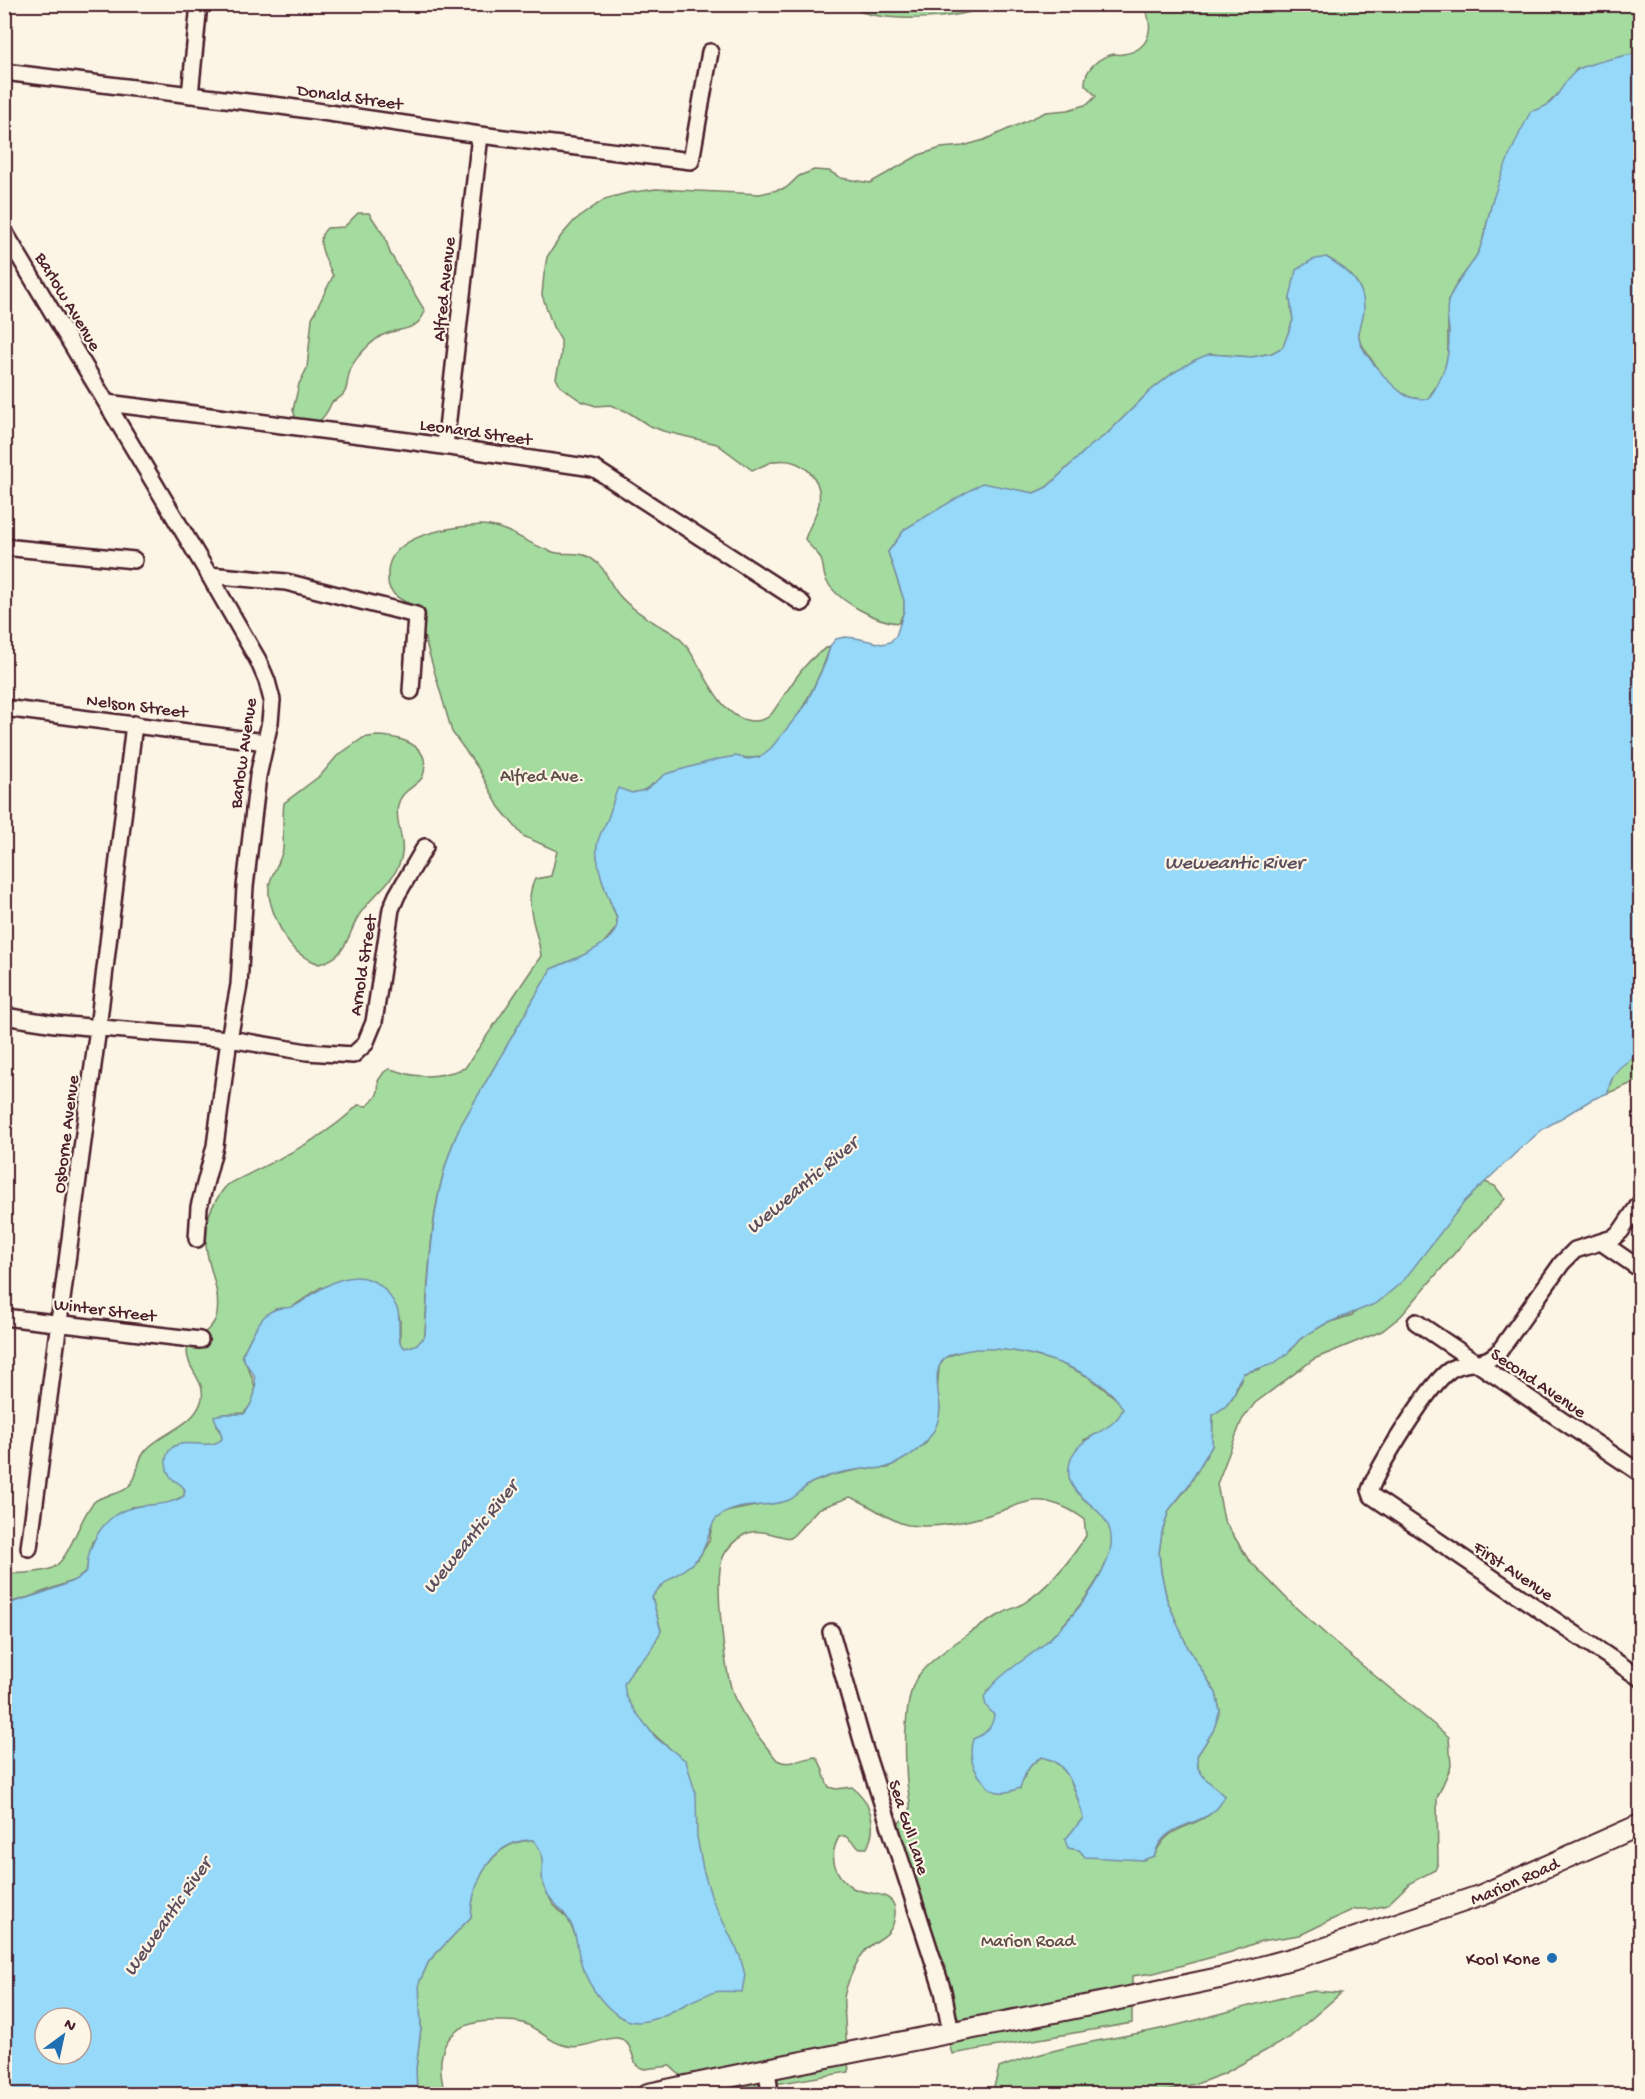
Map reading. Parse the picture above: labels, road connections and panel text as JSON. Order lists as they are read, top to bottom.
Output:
{
  "streets": {
    "main road": ["Marion Road"],
    "street": [
      "Donald Street",
      "Alfred Avenue",
      "Barlow Avenue",
      "Leonard Street",
      "Nelson Street",
      "Arnold Street",
      "Osborne Avenue",
      "Winter Street",
      "Second Avenue",
      "First Avenue",
      "Sea Gull Lane"
    ]
  },
  "crossings": [
    ["Donald Street", "Alfred Avenue"],
    ["Alfred Avenue", "Leonard Street"],
    ["Barlow Avenue", "Leonard Street"],
    ["Barlow Avenue", "Nelson Street"],
    ["Barlow Avenue", "Arnold Street"],
    ["Nelson Street", "Osborne Avenue"],
    ["Osborne Avenue", "Winter Street"],
    ["Second Avenue", "First Avenue"],
    ["Sea Gull Lane", "Marion Road"]
  ],
  "water": ["Weweantic River"],
  "parks": ["Alfred Ave.", "Marion Road"],
  "places": ["Kool Kone"],
  "north": "top right"
}
